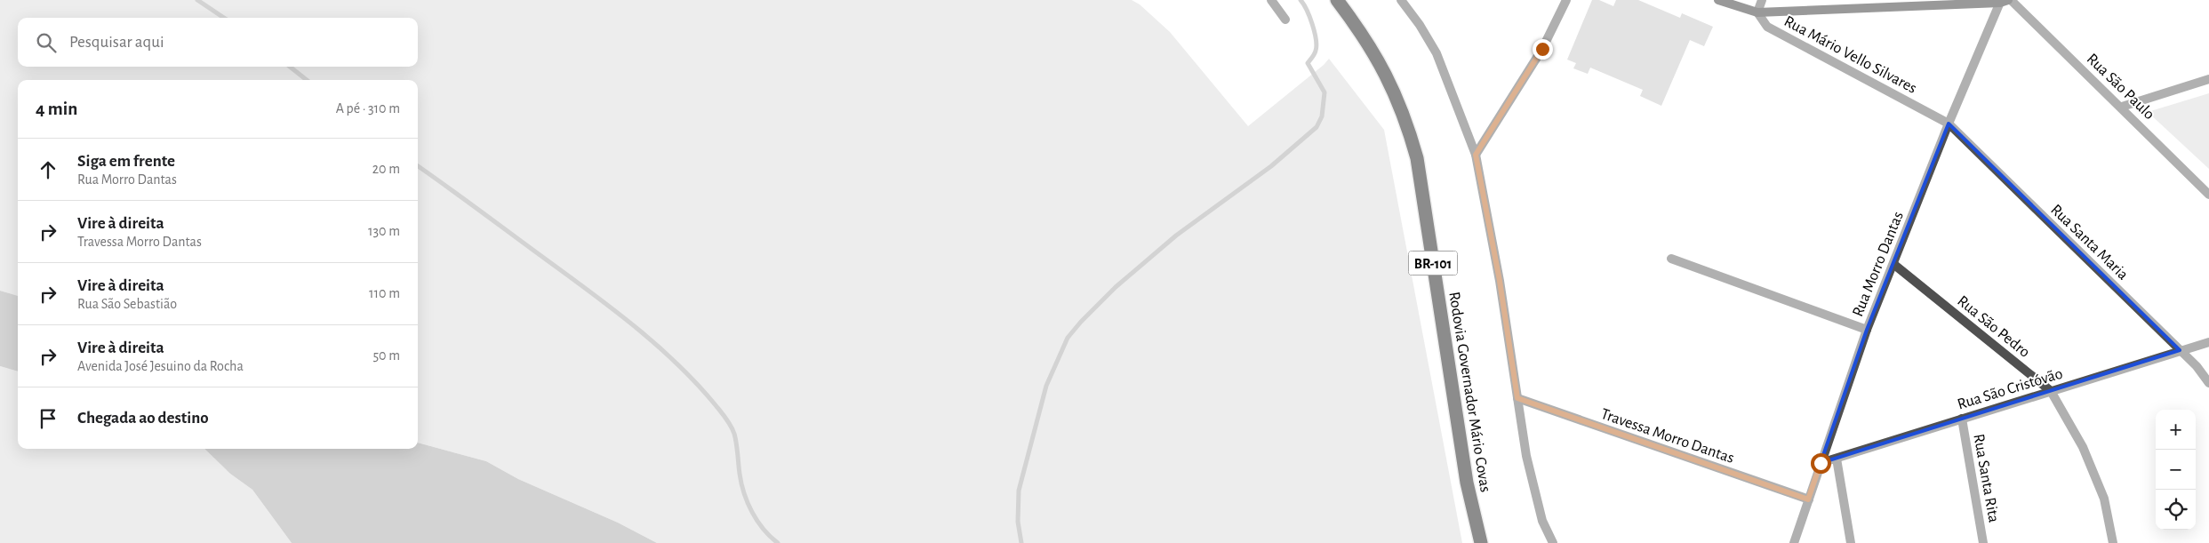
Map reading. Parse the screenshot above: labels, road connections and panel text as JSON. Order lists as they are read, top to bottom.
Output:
{
  "streets": {
    "highway": ["BR-101", "Rodovia Governador Mário Covas"],
    "street": [
      "Rua Mário Vello Silvares",
      "Rua São Paulo",
      "Rua Santa Maria",
      "Rua Morro Dantas",
      "Rua São Pedro",
      "Rua São Cristóvão",
      "Travessa Morro Dantas",
      "Rua Santa Rita"
    ]
  },
  "crossings": [
    ["Rua Mário Vello Silvares", "Rua Santa Maria"],
    ["Rua Mário Vello Silvares", "Rua Morro Dantas"],
    ["Rua São Paulo", "Rua Morro Dantas"],
    ["Rua Santa Maria", "Rua Morro Dantas"],
    ["Rua Santa Maria", "Rua São Cristóvão"],
    ["Rua Morro Dantas", "Rua São Pedro"],
    ["Rua Morro Dantas", "Rua São Cristóvão"],
    ["Rua Morro Dantas", "Travessa Morro Dantas"],
    ["Rua São Pedro", "Rua São Cristóvão"],
    ["Rua São Cristóvão", "Rua Santa Rita"]
  ],
  "page": {
    "search": "Pesquisar aqui",
    "heading": ["4 min", "A pé · 310 m"],
    "list": [
      ["Siga em frente", "Rua Morro Dantas", "20 m"],
      ["Vire à direita", "Travessa Morro Dantas", "130 m"],
      ["Vire à direita", "Rua São Sebastião", "110 m"],
      ["Vire à direita", "Avenida José Jesuino da Rocha", "50 m"],
      "Chegada ao destino"
    ],
    "map_buttons": ["+", "−"]
  }
}
